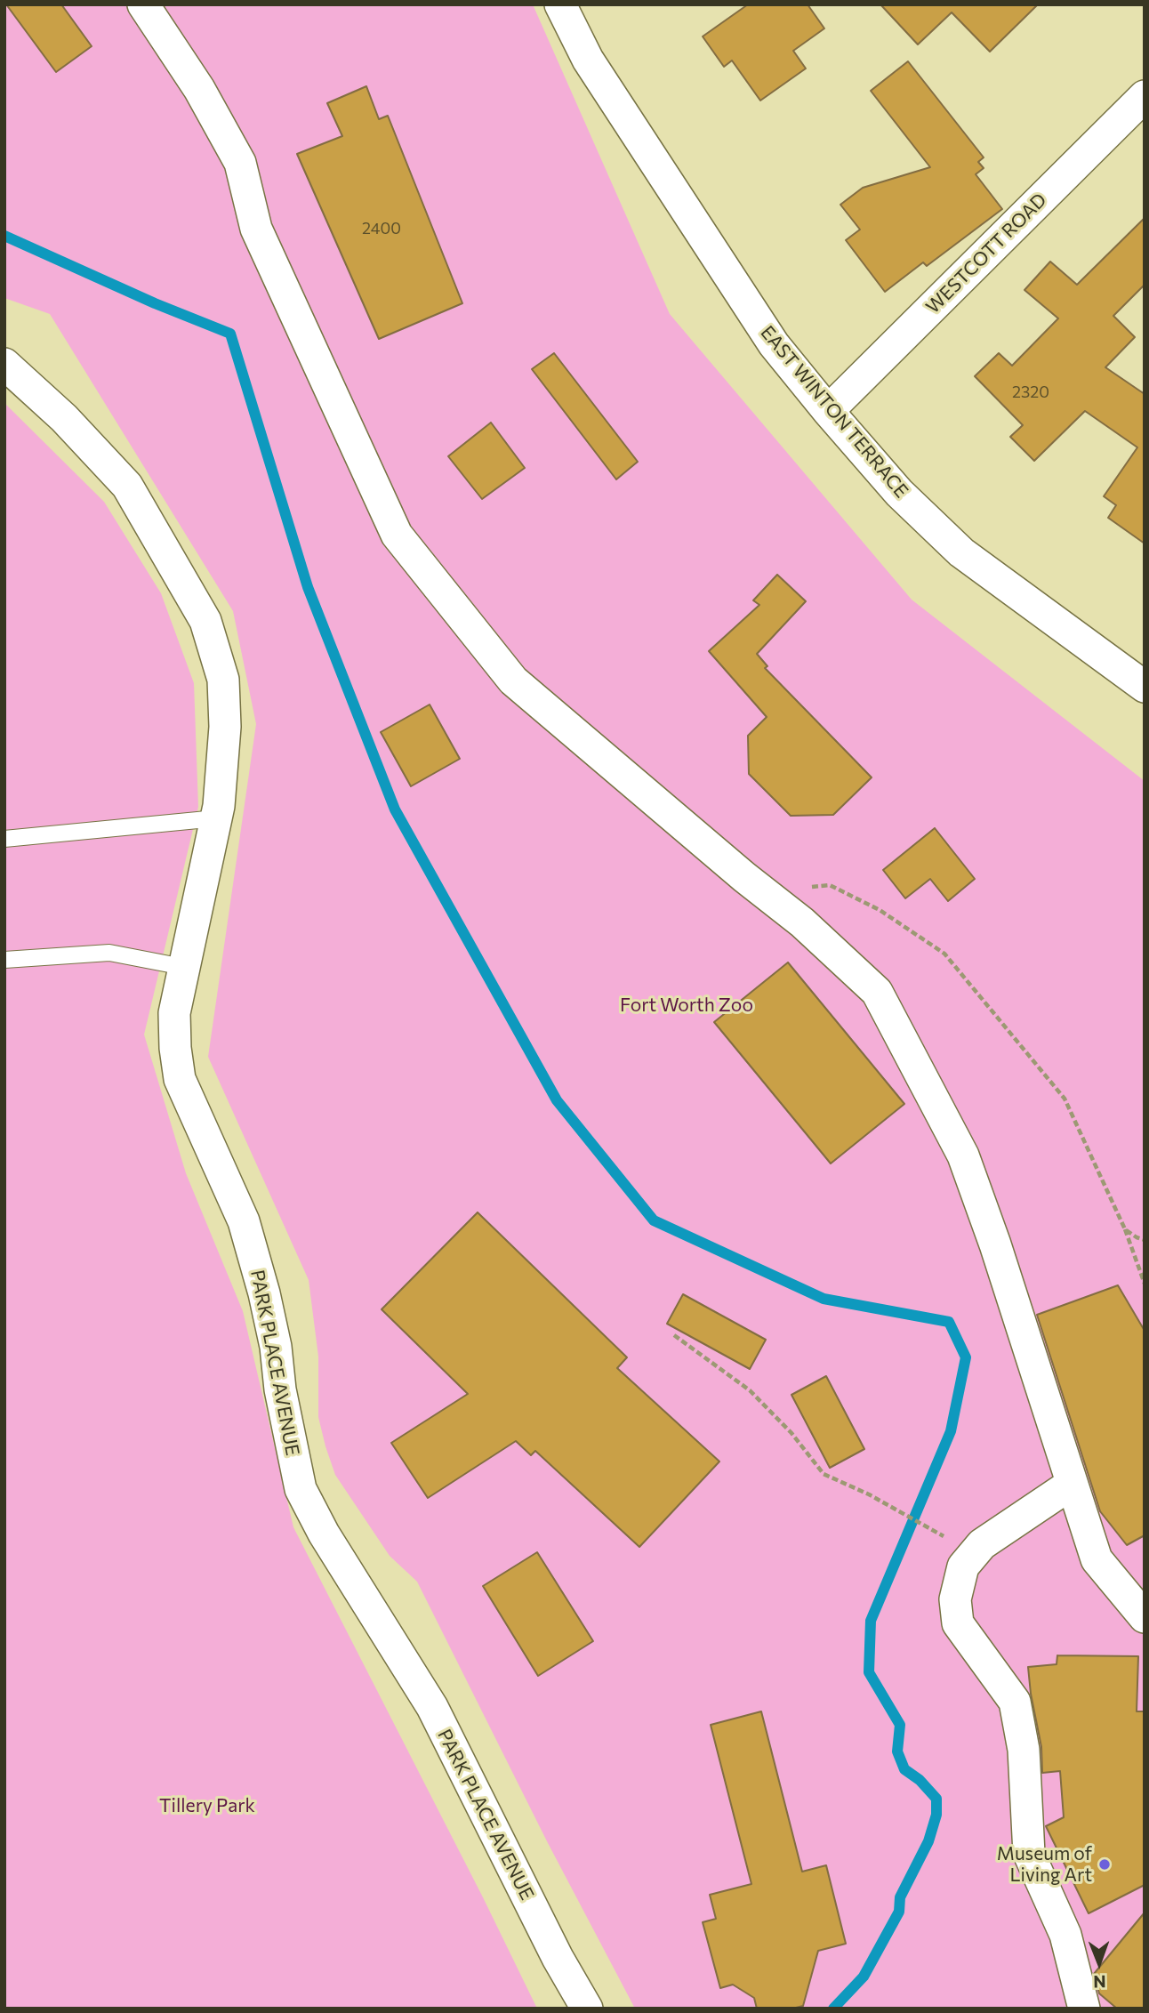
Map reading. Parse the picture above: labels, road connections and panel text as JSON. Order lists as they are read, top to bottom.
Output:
{
  "streets": {
    "street": ["WESTCOTT ROAD", "EAST WINTON TERRACE", "PARK PLACE AVENUE"]
  },
  "crossings": [
    ["WESTCOTT ROAD", "EAST WINTON TERRACE"]
  ],
  "parks": ["Fort Worth Zoo", "Tillery Park"],
  "places": ["Museum of Living Art"],
  "house_numbers": ["2400", "2320"],
  "north": "bottom"
}
